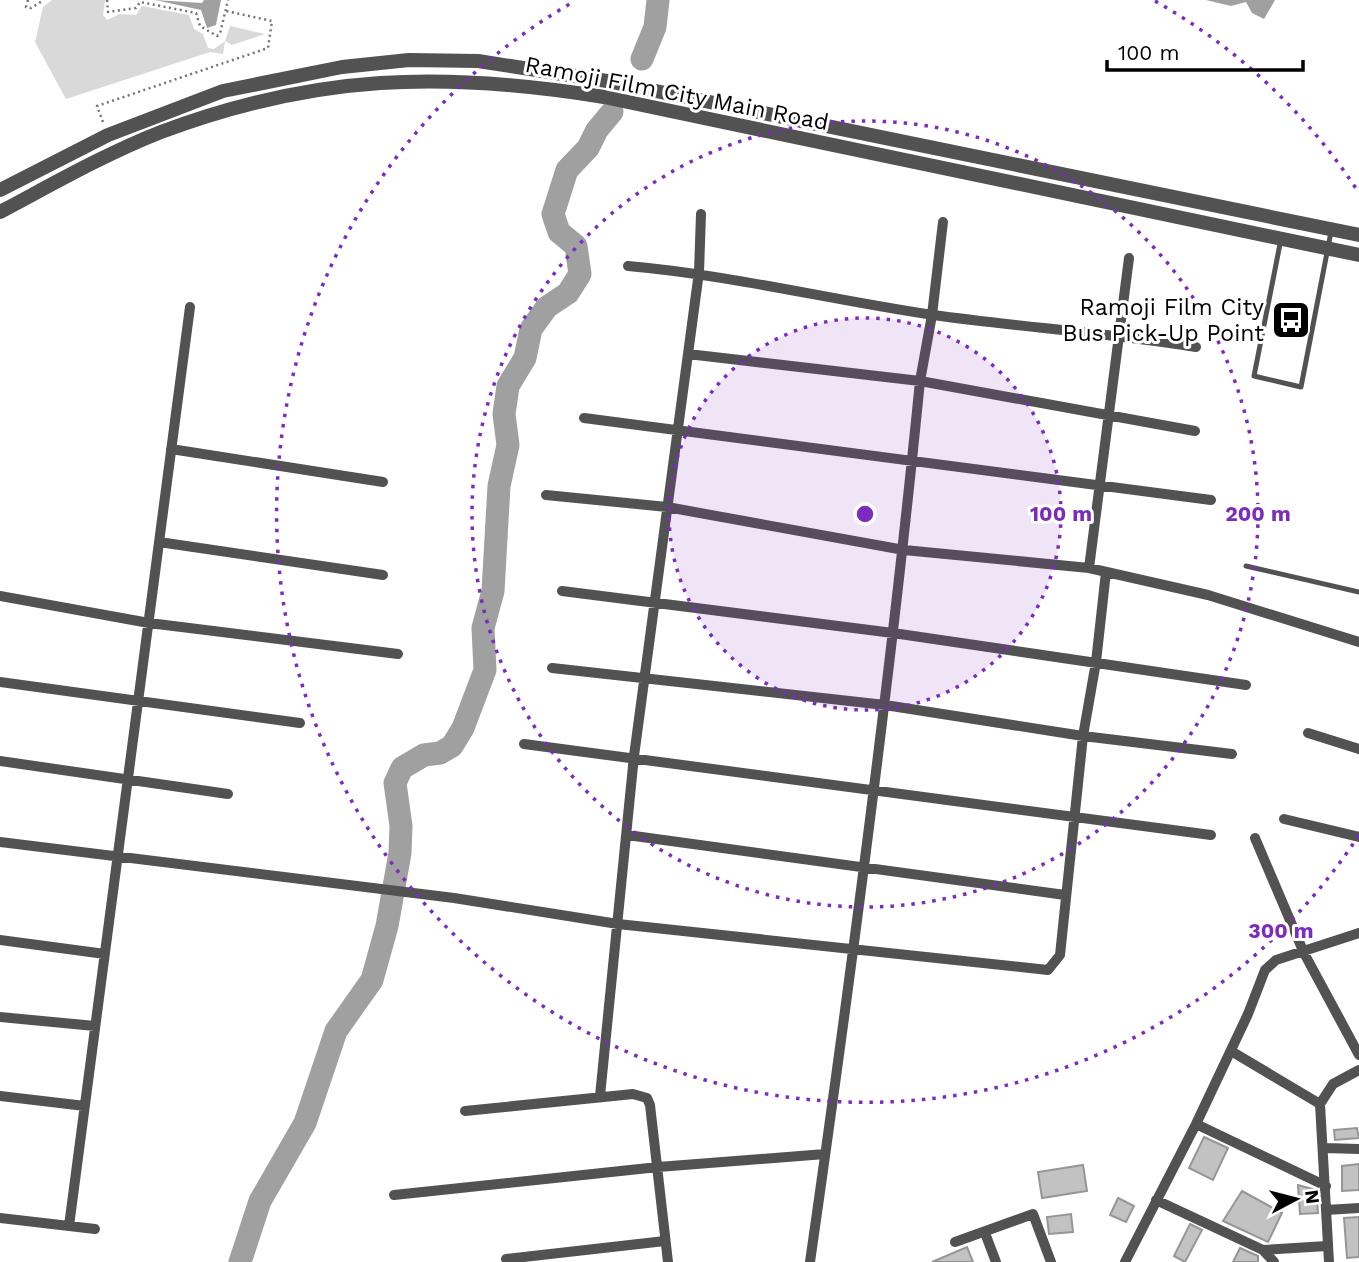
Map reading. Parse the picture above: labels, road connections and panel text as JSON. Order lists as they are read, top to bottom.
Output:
{
  "streets": {
    "street": ["Ramoji Film City Main Road"]
  },
  "places": {
    "bus stop": ["Ramoji Film City Bus Pick-Up Point"]
  },
  "scale_bar": "100 m",
  "north": "right",
  "rings": ["100 m", "200 m", "300 m"]
}
